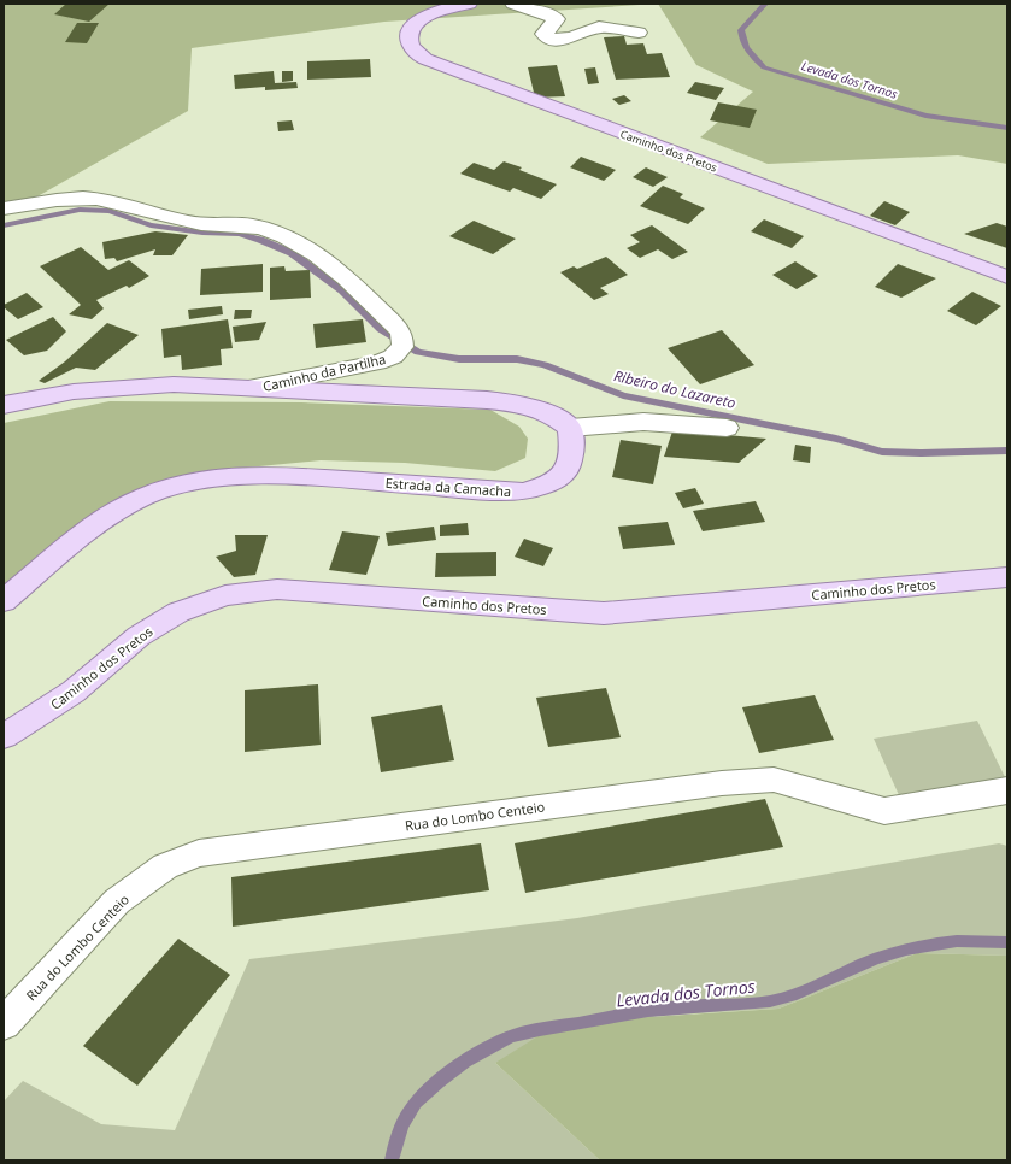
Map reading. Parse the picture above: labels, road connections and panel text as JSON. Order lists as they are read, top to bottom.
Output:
{
  "streets": {
    "main road": ["Caminho dos Pretos", "Estrada da Camacha"],
    "street": ["Caminho da Partilha", "Rua do Lombo Centeio"]
  },
  "water": ["Levada dos Tornos", "Ribeiro do Lazareto"]
}
